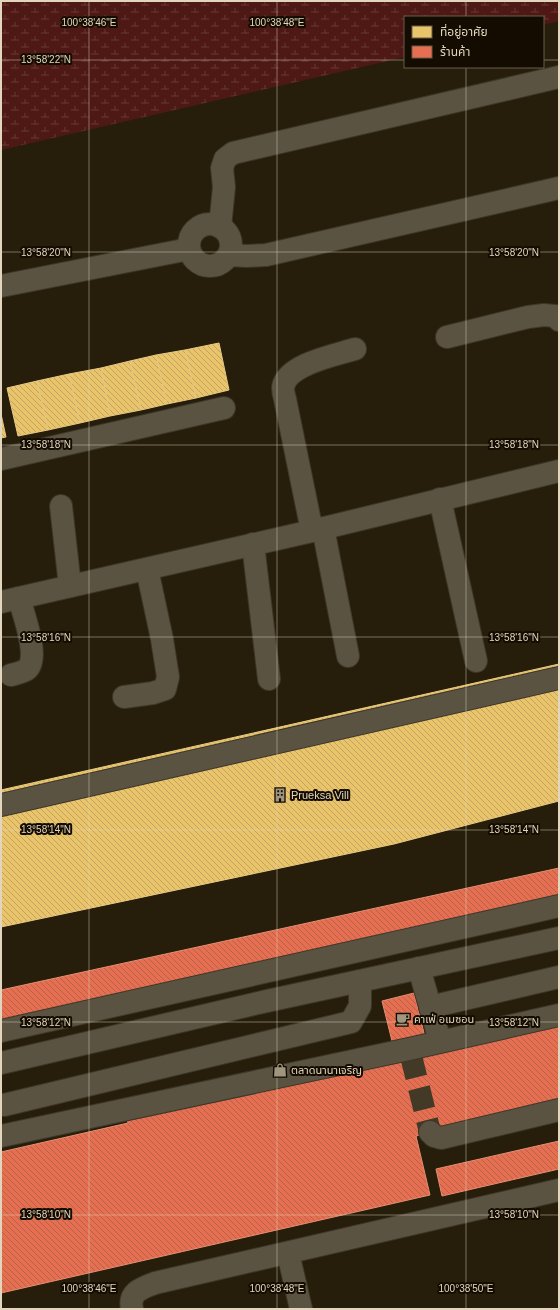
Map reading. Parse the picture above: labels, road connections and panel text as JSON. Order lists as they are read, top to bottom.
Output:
{
  "places": {
    "building": ["Prueksa Vill"],
    "cafe": ["คาเฟ่ อเมซอน"],
    "shop": ["ตลาดนานาเจริญ"]
  },
  "legend": ["ที่อยู่อาศัย", "ร้านค้า"],
  "coordinates": [
    "100°38'46\"E",
    "100°38'48\"E",
    "13°58'22\"N",
    "13°58'20\"N",
    "13°58'18\"N",
    "13°58'16\"N",
    "13°58'14\"N",
    "13°58'12\"N",
    "13°58'10\"N",
    "100°38'50\"E"
  ]
}
